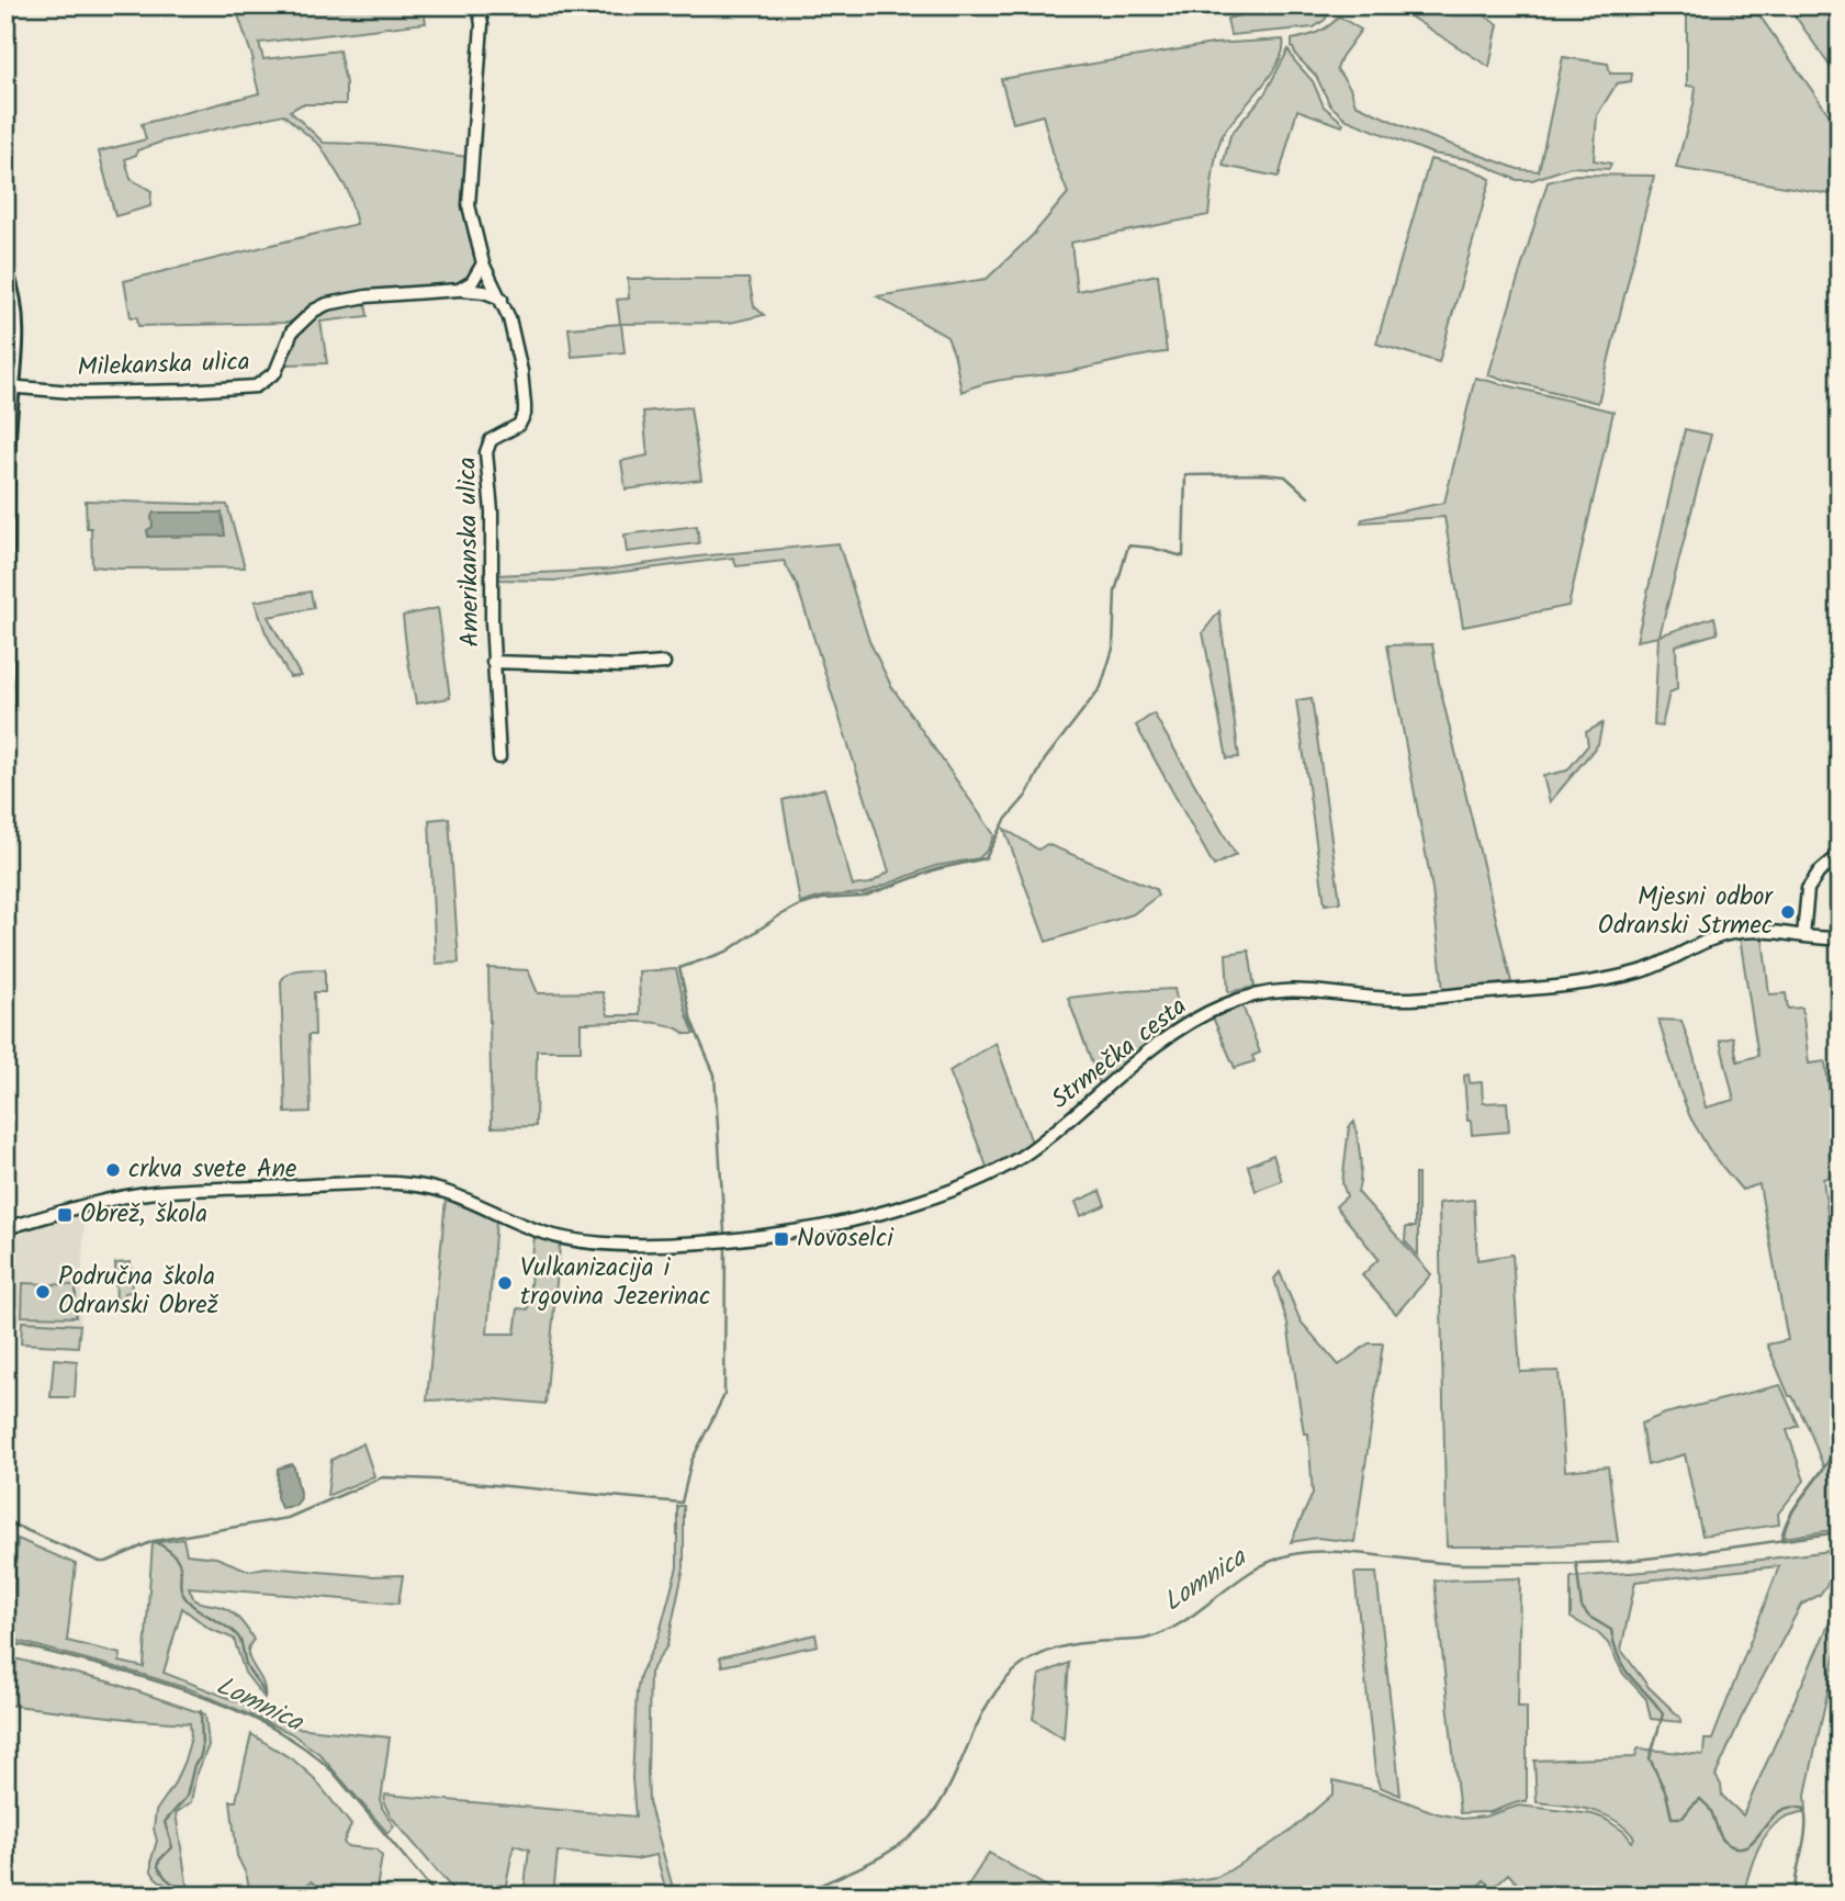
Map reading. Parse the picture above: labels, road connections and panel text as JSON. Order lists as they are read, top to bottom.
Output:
{
  "streets": {
    "street": ["Milekanska ulica", "Amerikanska ulica", "Strmečka cesta"]
  },
  "crossings": [
    ["Milekanska ulica", "Amerikanska ulica"]
  ],
  "water": ["Lomnica"],
  "places": {
    "other": [
      "Mjesni odbor Odranski Strmec",
      "crkva svete Ane",
      "Vulkanizacija i trgovina Jezerinac",
      "Područna škola Odranski Obrež"
    ],
    "transit": ["Obrež, škola", "Novoselci"]
  }
}
